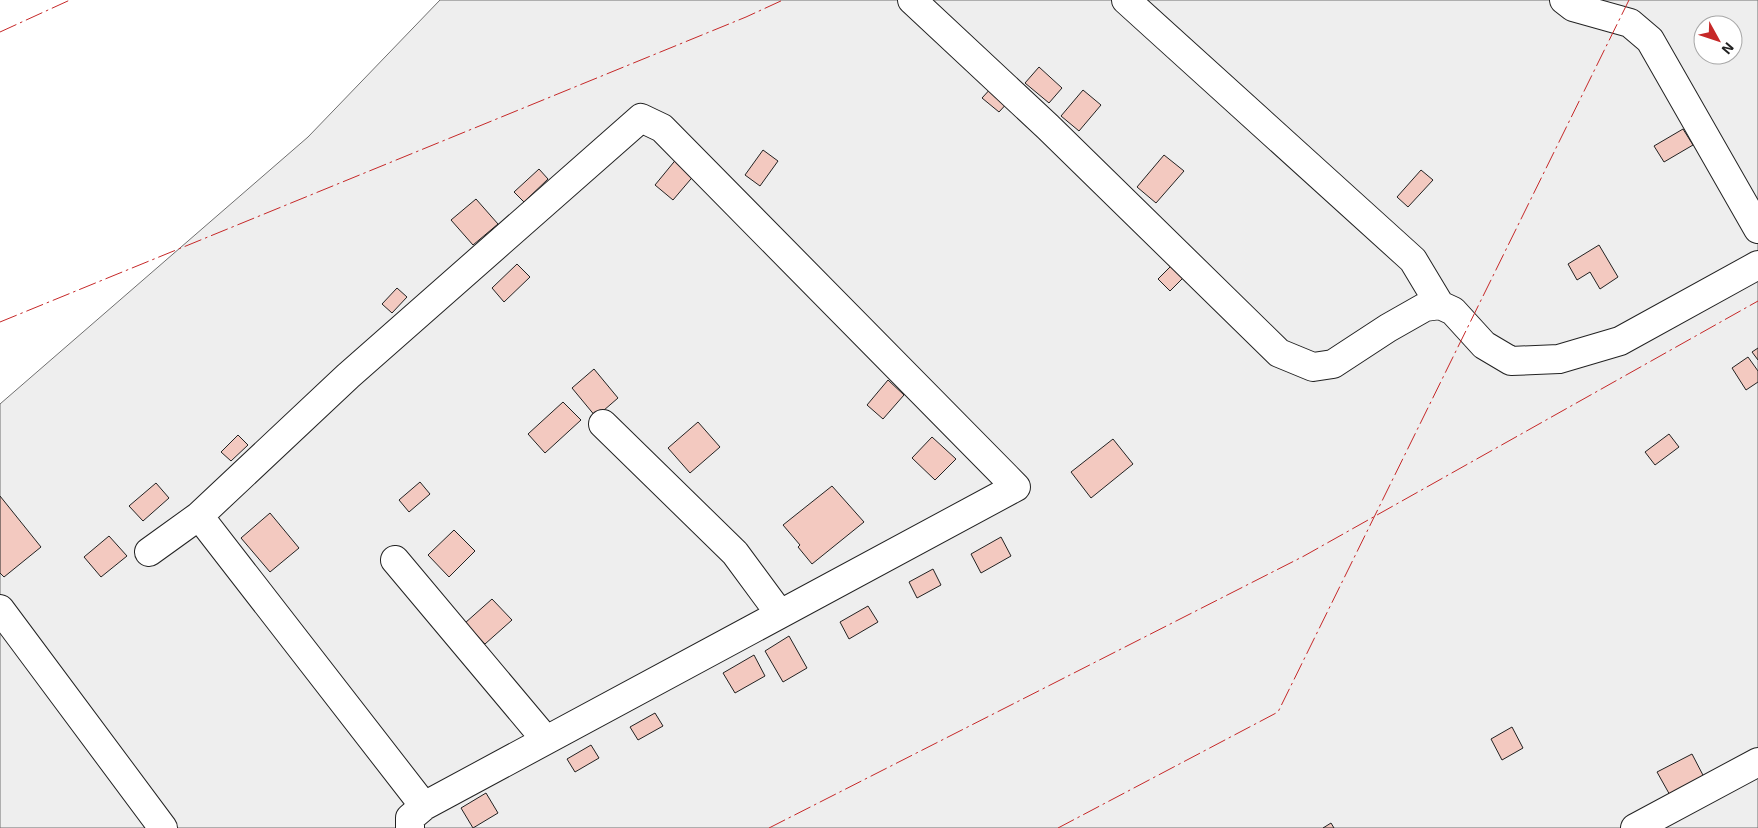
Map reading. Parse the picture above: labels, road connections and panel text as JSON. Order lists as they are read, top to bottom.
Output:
{
  "north": "bottom right"
}
